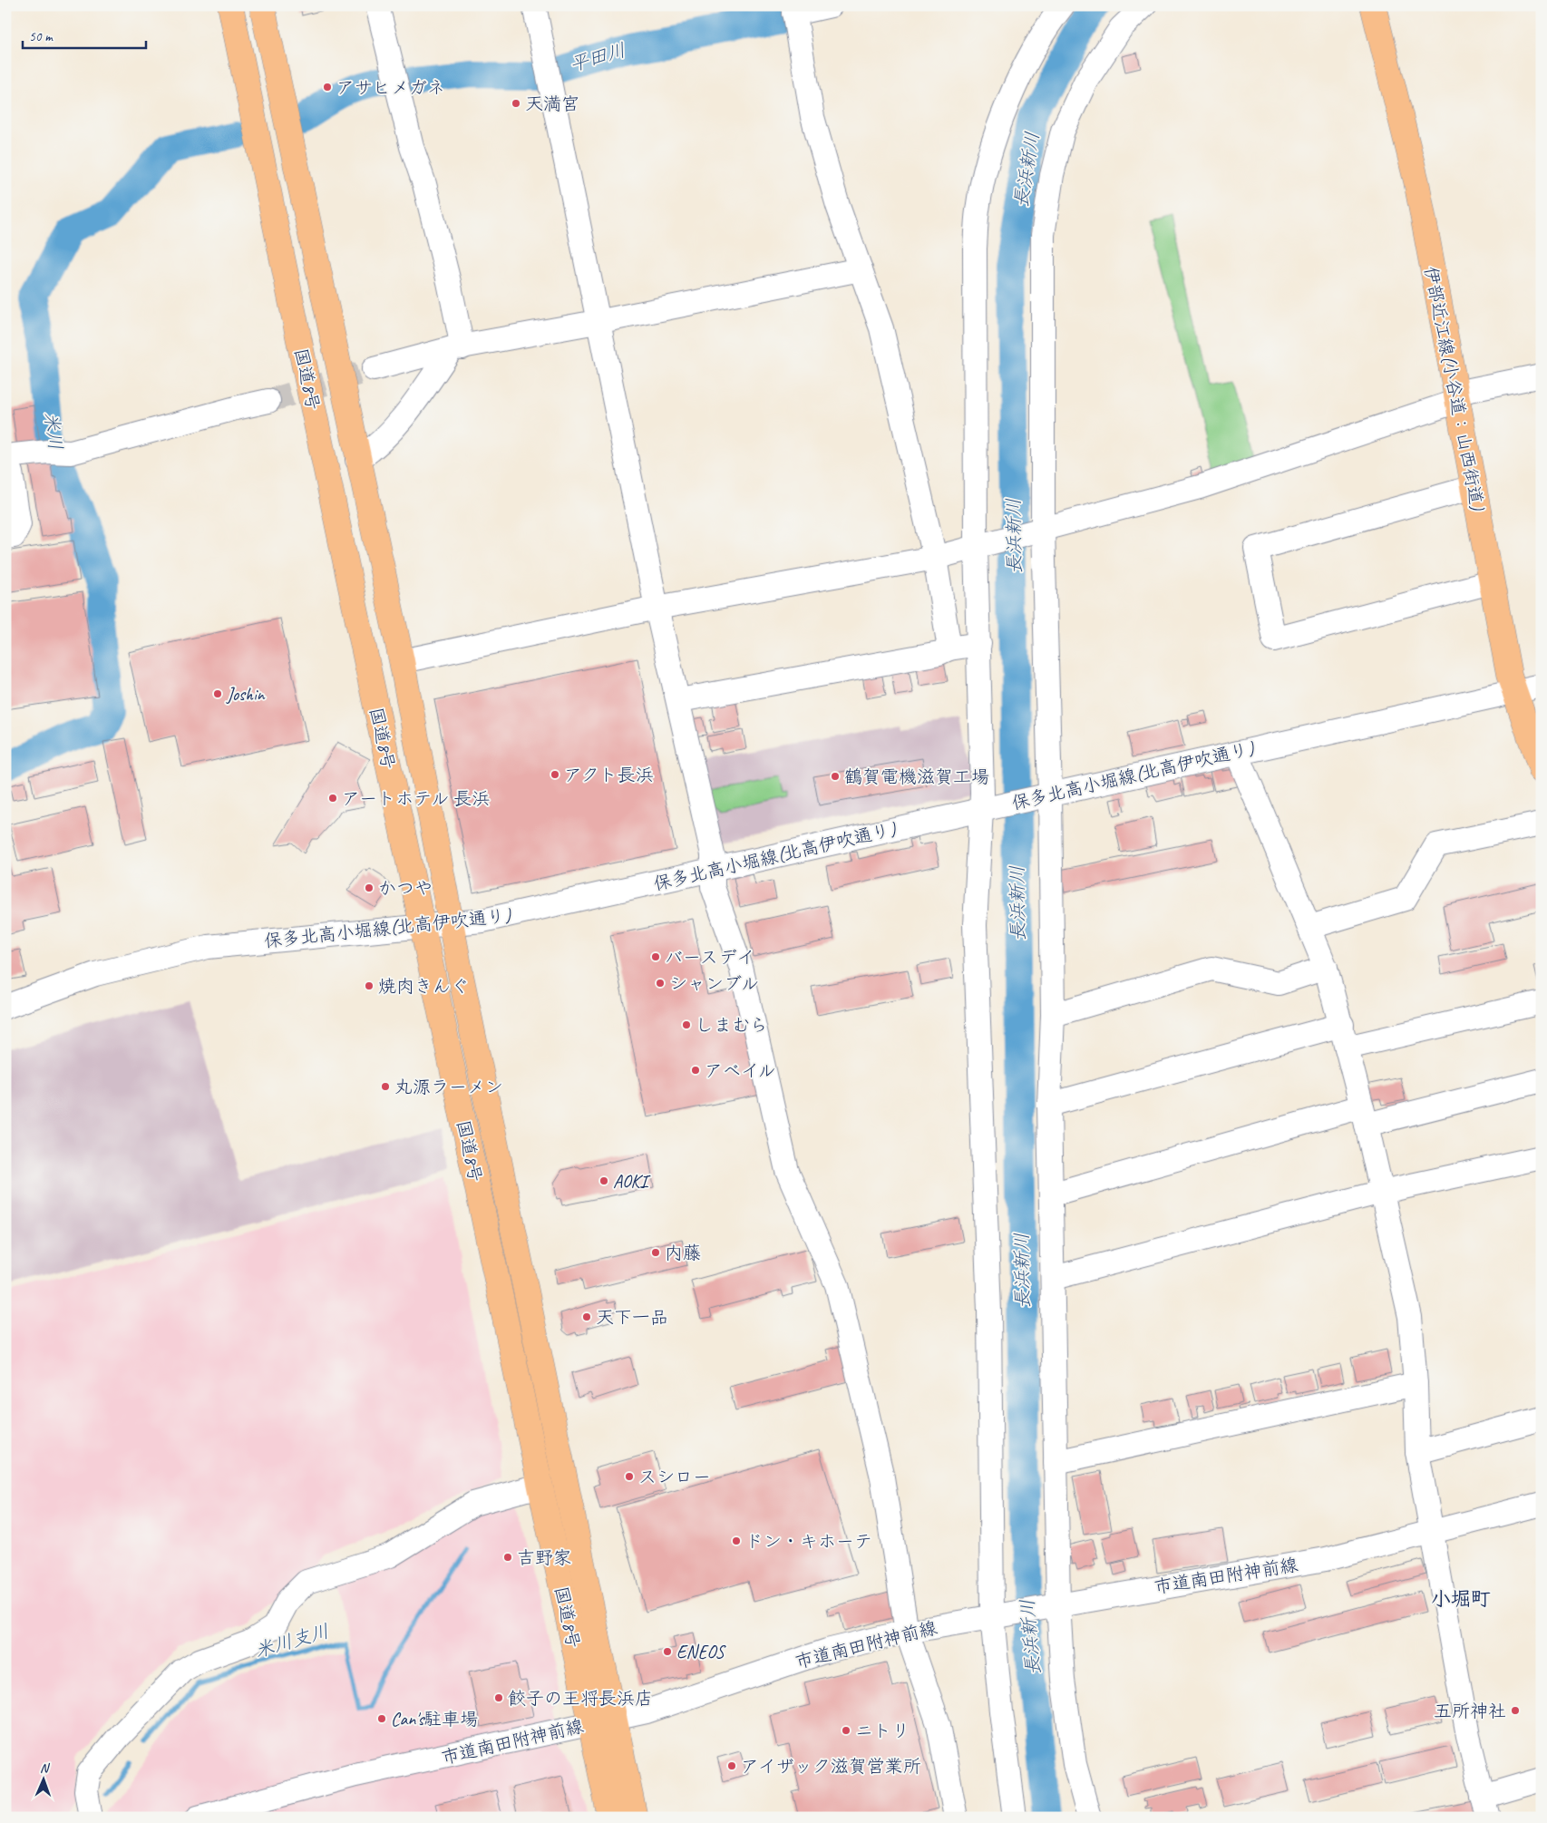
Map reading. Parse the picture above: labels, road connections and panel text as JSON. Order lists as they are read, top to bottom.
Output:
{
  "streets": {
    "main road": ["国道8号", "伊部近江線(小谷道：山西街道)"],
    "street": ["保多北高小堀線(北高伊吹通り)", "市道南田附神前線"]
  },
  "crossings": [
    ["国道8号", "保多北高小堀線(北高伊吹通り)"],
    ["国道8号", "市道南田附神前線"],
    ["伊部近江線(小谷道：山西街道)", "保多北高小堀線(北高伊吹通り)"]
  ],
  "districts": ["小堀町"],
  "water": [
    "平田川",
    "長浜新川",
    "米川",
    "米川支川"
  ],
  "places": [
    "アサヒメガネ",
    "天満宮",
    "Joshin",
    "アクト長浜",
    "鶴賀電機滋賀工場",
    "アートホテル 長浜",
    "かつや",
    "バースデイ",
    "シャンブル",
    "焼肉きんぐ",
    "しまむら",
    "アベイル",
    "丸源ラーメン",
    "AOKI",
    "内藤",
    "天下一品",
    "スシロー",
    "ドン・キホーテ",
    "吉野家",
    "ENEOS",
    "餃子の王将長浜店",
    "五所神社",
    "Can's駐車場",
    "ニトリ",
    "アイザック滋賀営業所"
  ],
  "scale_bar": "50 m",
  "north": "top"
}
